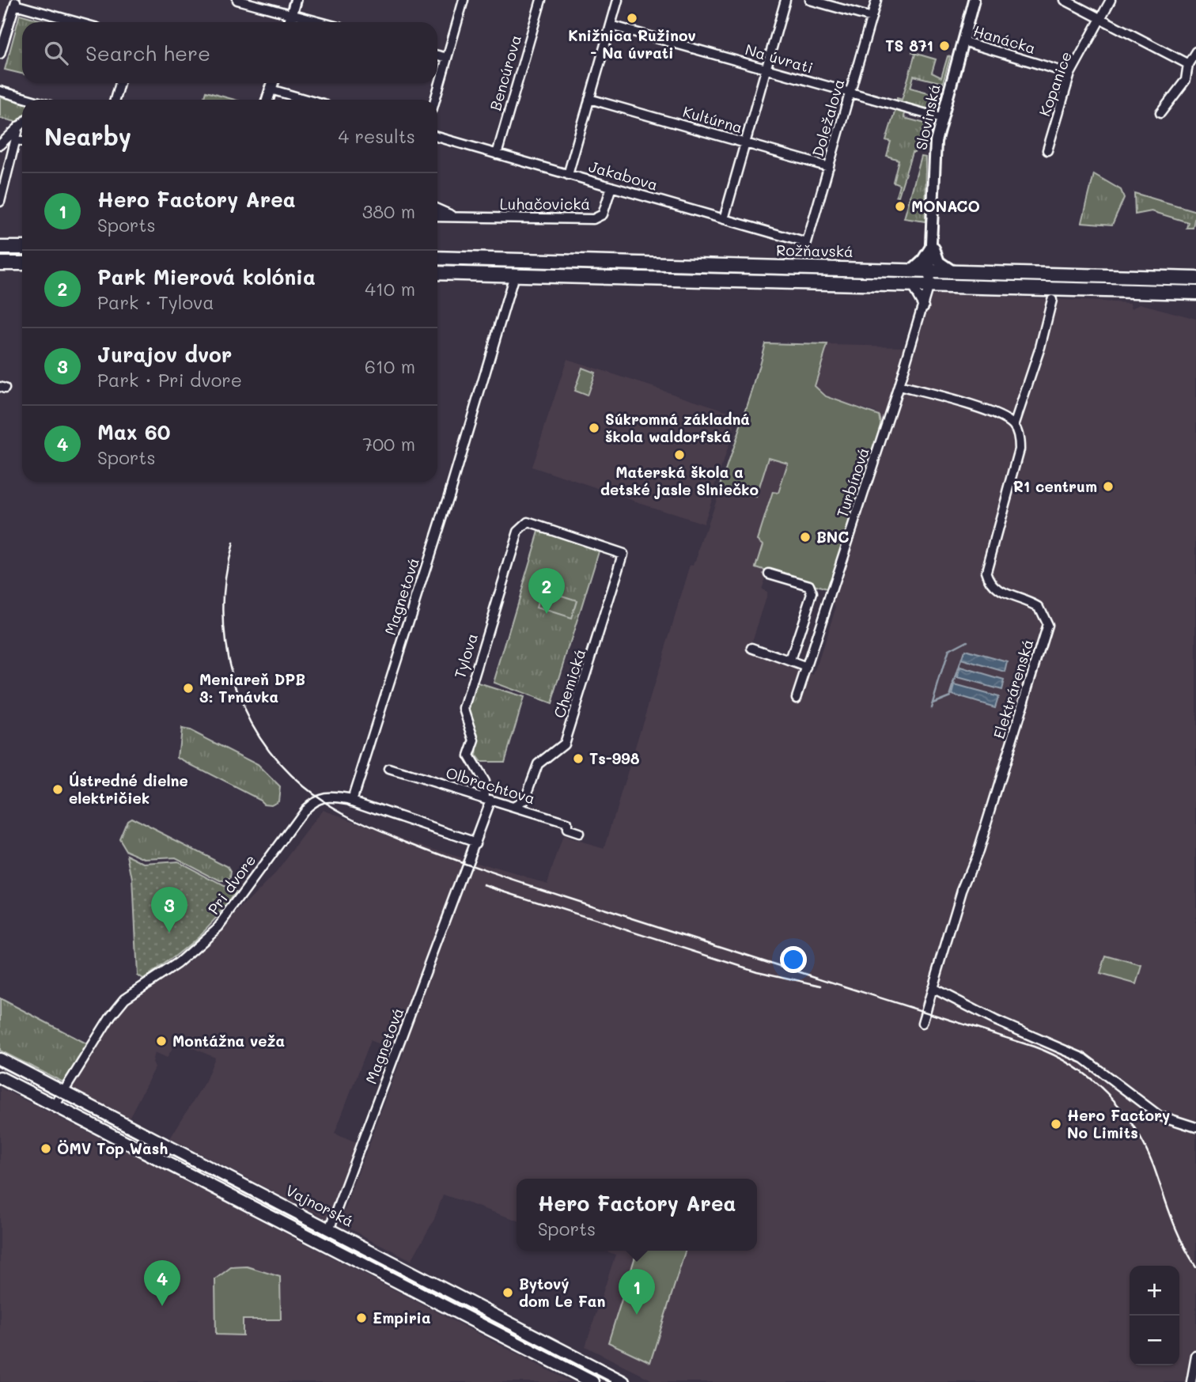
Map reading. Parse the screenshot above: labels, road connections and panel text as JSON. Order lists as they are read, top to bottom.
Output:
{
  "streets": {
    "main road": ["Rožňavská", "Vajnorská"],
    "street": [
      "Hanácka",
      "Na úvrati",
      "Bencúrova",
      "Kopanice",
      "Slovinská",
      "Doležalova",
      "Kultúrna",
      "Jakabova",
      "Luhačovická",
      "Turbínová",
      "Magnetová",
      "Tylova",
      "Chemická",
      "Elektrárenská",
      "Olbrachtova",
      "Pri dvore"
    ]
  },
  "crossings": [
    ["Hanácka", "Kopanice"],
    ["Hanácka", "Slovinská"],
    ["Na úvrati", "Slovinská"],
    ["Na úvrati", "Doležalova"],
    ["Bencúrova", "Jakabova"],
    ["Slovinská", "Rožňavská"],
    ["Slovinská", "Turbínová"],
    ["Doležalova", "Kultúrna"],
    ["Doležalova", "Jakabova"],
    ["Jakabova", "Luhačovická"],
    ["Rožňavská", "Turbínová"],
    ["Rožňavská", "Magnetová"],
    ["Magnetová", "Tylova"],
    ["Magnetová", "Olbrachtova"],
    ["Magnetová", "Pri dvore"],
    ["Magnetová", "Vajnorská"],
    ["Tylova", "Chemická"],
    ["Tylova", "Olbrachtova"],
    ["Chemická", "Olbrachtova"],
    ["Pri dvore", "Vajnorská"]
  ],
  "places": [
    "Knižnica Ružinov - Na úvrati",
    "TS 871",
    "MONACO",
    "Súkromná základná škola waldorfská",
    "Materská škola a detské jasle Slniečko",
    "R1 centrum",
    "BNC",
    "Meniareň DPB 3: Trnávka",
    "Ts-998",
    "Ústredné dielne električiek",
    "Montážna veža",
    "Hero Factory No Limits",
    "ÖMV Top Wash",
    "Bytový dom Le Fan",
    "Empiria"
  ],
  "page": {
    "search": "Search here",
    "heading": ["Nearby", "4 results"],
    "list": [
      {
        "mark": "1",
        "name": "Hero Factory Area",
        "note": "Sports",
        "value": "380 m"
      },
      {
        "mark": "2",
        "name": "Park Mierová kolónia",
        "note": "Park · Tylova",
        "value": "410 m"
      },
      {
        "mark": "3",
        "name": "Jurajov dvor",
        "note": "Park · Pri dvore",
        "value": "610 m"
      },
      {
        "mark": "4",
        "name": "Max 60",
        "note": "Sports",
        "value": "700 m"
      }
    ],
    "pins": [
      "2",
      "3",
      "4",
      "1"
    ],
    "popup": ["Hero Factory Area", "Sports"],
    "map_buttons": ["+", "−"]
  }
}
